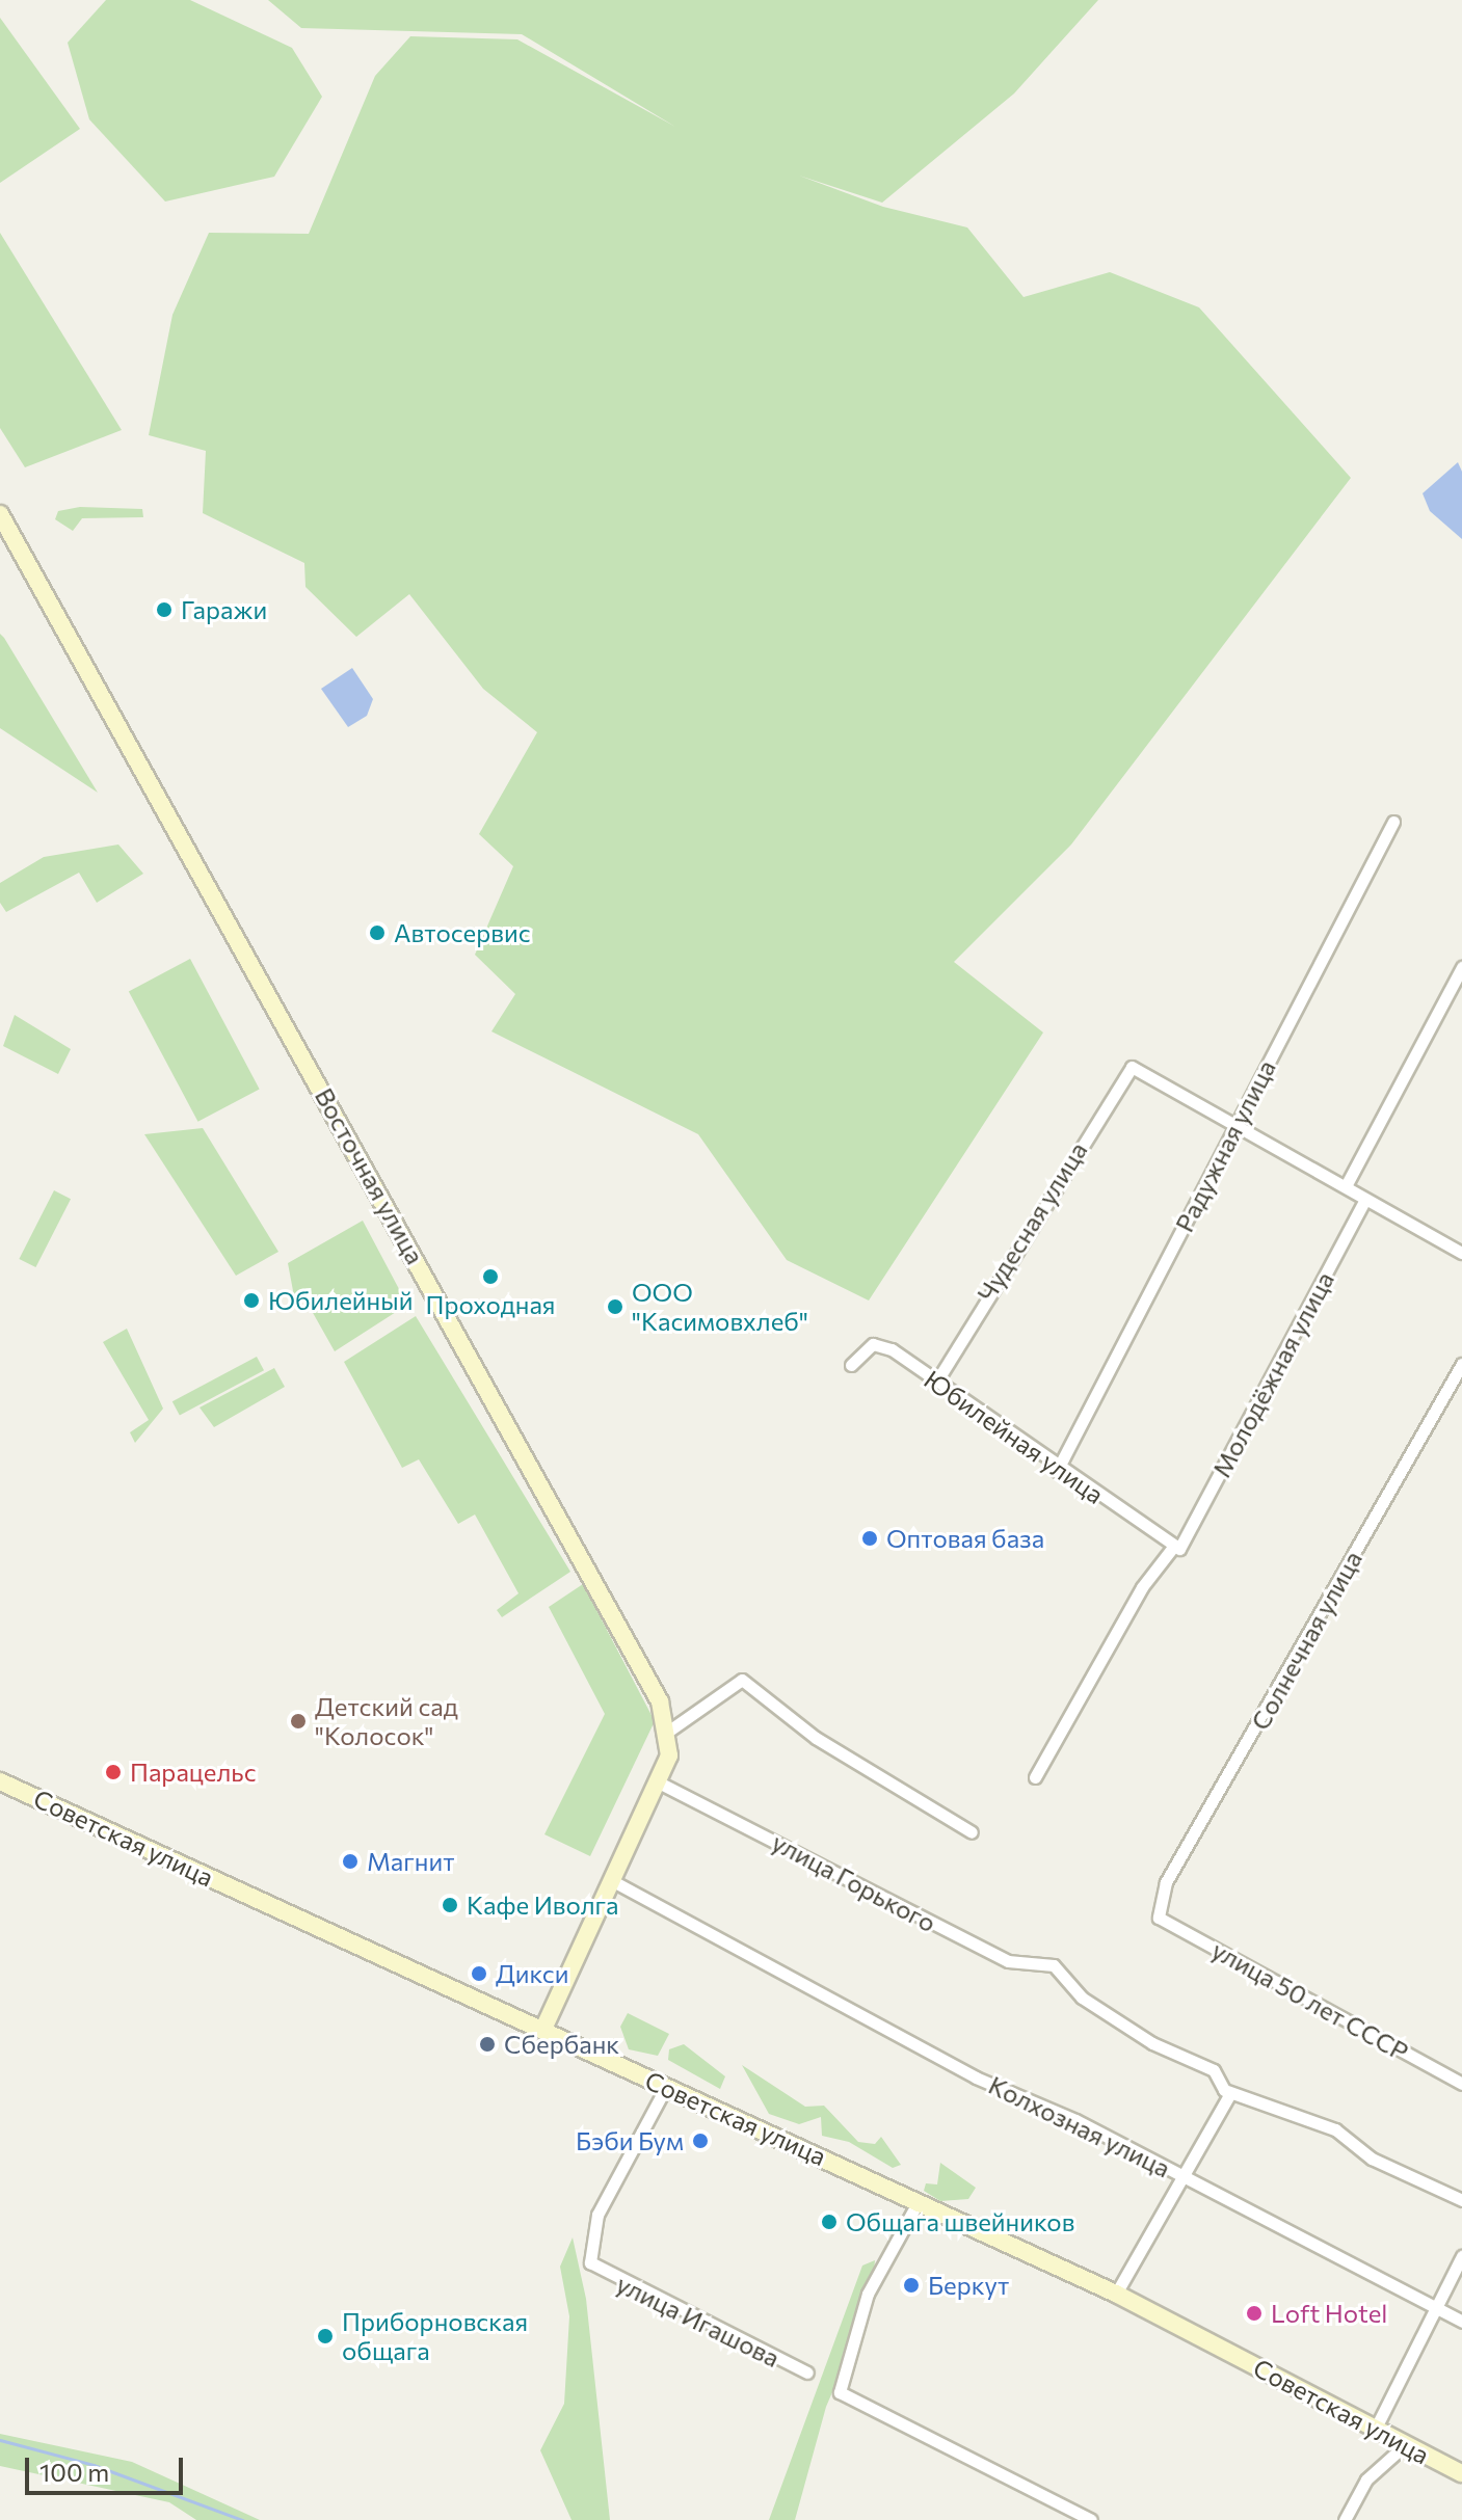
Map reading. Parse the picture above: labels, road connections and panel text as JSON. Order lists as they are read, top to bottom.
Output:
{
  "streets": {
    "main road": ["Восточная улица", "Советская улица"],
    "street": [
      "Радужная улица",
      "Чудесная улица",
      "Молодёжная улица",
      "Юбилейная улица",
      "Солнечная улица",
      "улица Горького",
      "улица 50 лет СССР",
      "Колхозная улица",
      "улица Игашова"
    ]
  },
  "crossings": [
    ["Радужная улица", "Чудесная улица"],
    ["Радужная улица", "Юбилейная улица"],
    ["Чудесная улица", "Юбилейная улица"],
    ["Молодёжная улица", "Юбилейная улица"],
    ["Солнечная улица", "улица 50 лет СССР"],
    ["Советская улица", "улица Игашова"]
  ],
  "places": [
    "Гаражи",
    "Автосервис",
    "Проходная",
    "Юбилейный",
    "ООО \"Касимовхлеб\"",
    "Оптовая база",
    "Детский сад \"Колосок\"",
    "Парацельс",
    "Магнит",
    "Кафе Иволга",
    "Дикси",
    "Сбербанк",
    "Бэби Бум",
    "Общага швейников",
    "Беркут",
    "Loft Hotel",
    "Приборновская общага"
  ],
  "scale_bar": "100 m"
}
